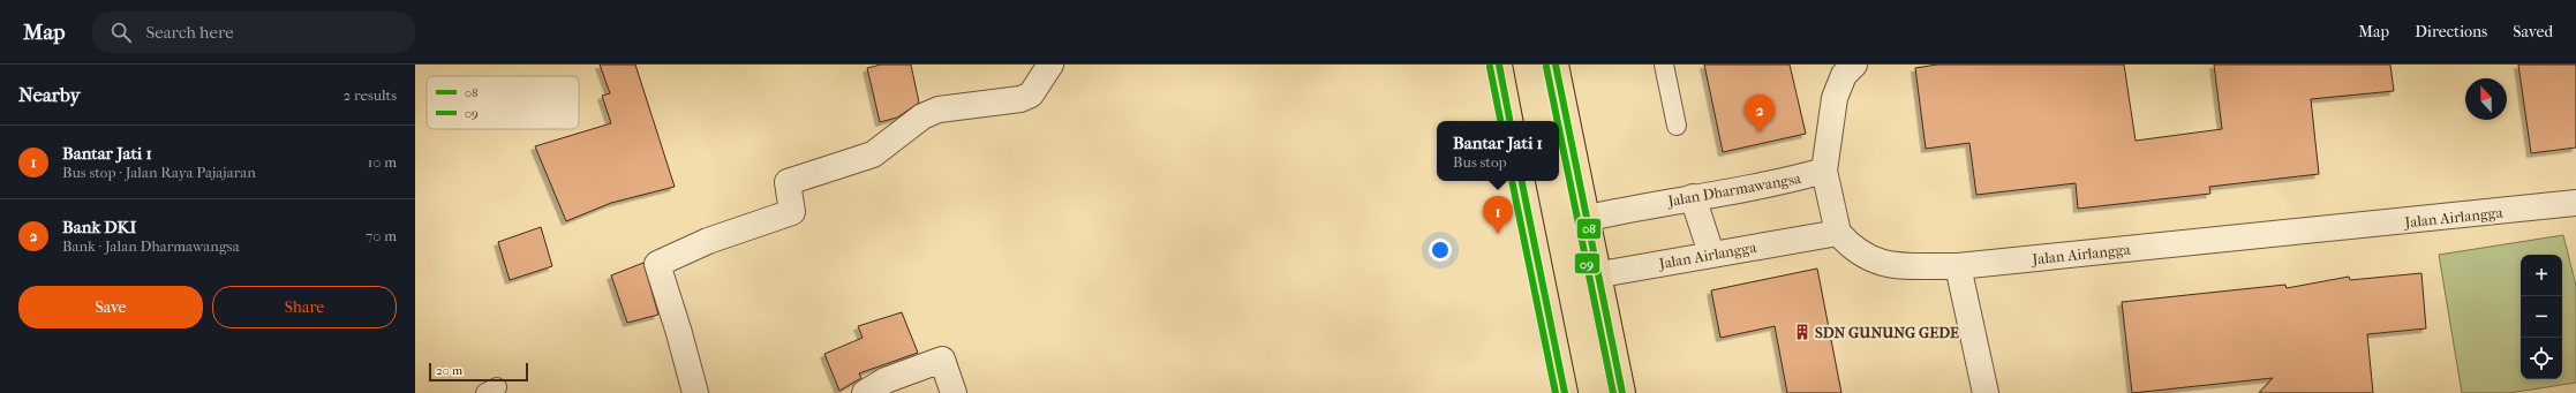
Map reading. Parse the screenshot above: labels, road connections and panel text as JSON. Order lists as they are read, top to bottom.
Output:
{
  "streets": {
    "street": ["Jalan Dharmawangsa", "Jalan Airlangga"]
  },
  "places": {
    "building": ["SDN GUNUNG GEDE"]
  },
  "lines": ["transit line 08", "transit line 09"],
  "legend": ["08", "09"],
  "scale_bar": "20 m",
  "north": "top",
  "page": {
    "header": "Map",
    "search": "Search here",
    "nav": ["Map", "Directions", "Saved"],
    "heading": ["Nearby", "2 results"],
    "pins": ["2", "1"],
    "popup": ["Bantar Jati 1", "Bus stop"],
    "list": [
      {
        "mark": "1",
        "name": "Bantar Jati 1",
        "note": "Bus stop · Jalan Raya Pajajaran",
        "value": "10 m"
      },
      {
        "mark": "2",
        "name": "Bank DKI",
        "note": "Bank · Jalan Dharmawangsa",
        "value": "70 m"
      }
    ],
    "map_buttons": ["+", "−"],
    "buttons": ["Save", "Share"],
    "scale": "20 m"
  }
}
